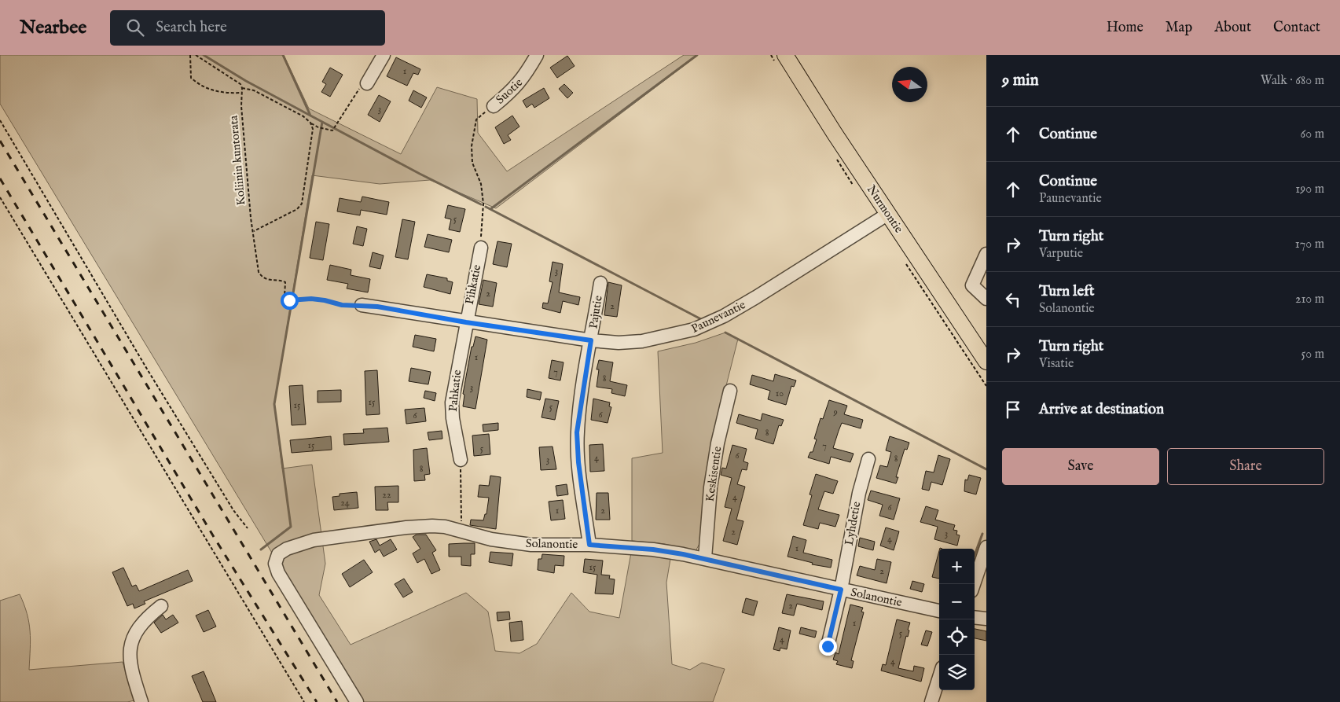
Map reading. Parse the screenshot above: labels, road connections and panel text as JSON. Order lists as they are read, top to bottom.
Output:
{
  "streets": {
    "main road": ["Nurmontie"],
    "street": [
      "Suotie",
      "Pihkatie",
      "Pajutie",
      "Paunevantie",
      "Pahkatie",
      "Keskisentie",
      "Lyhdetie",
      "Solanontie"
    ],
    "path": ["Koliinin kuntorata"]
  },
  "crossings": [
    ["Koliinin kuntorata", "Paunevantie"],
    ["Nurmontie", "Paunevantie"],
    ["Pihkatie", "Paunevantie"],
    ["Pihkatie", "Pahkatie"],
    ["Pajutie", "Paunevantie"],
    ["Pajutie", "Solanontie"],
    ["Paunevantie", "Pahkatie"],
    ["Keskisentie", "Solanontie"],
    ["Lyhdetie", "Solanontie"]
  ],
  "house_numbers": [
    "1",
    "3",
    "5",
    "3",
    "2",
    "2",
    "1",
    "7",
    "8",
    "3",
    "10",
    "15",
    "15",
    "5",
    "9",
    "6",
    "6",
    "8",
    "15",
    "7",
    "5",
    "6",
    "4",
    "8",
    "3",
    "8",
    "22",
    "4",
    "24",
    "6",
    "1",
    "2",
    "2",
    "3",
    "4",
    "1",
    "15",
    "2",
    "2",
    "1",
    "5",
    "4",
    "4"
  ],
  "north": "left",
  "page": {
    "header": "Nearbee",
    "search": "Search here",
    "nav": [
      "Home",
      "Map",
      "About",
      "Contact"
    ],
    "heading": ["9 min", "Walk · 680 m"],
    "list": [
      ["Continue", "60 m"],
      ["Continue", "Paunevantie", "190 m"],
      ["Turn right", "Varputie", "170 m"],
      ["Turn left", "Solanontie", "210 m"],
      ["Turn right", "Visatie", "50 m"],
      "Arrive at destination"
    ],
    "buttons": ["Save", "Share"],
    "map_buttons": ["+", "−"]
  }
}
